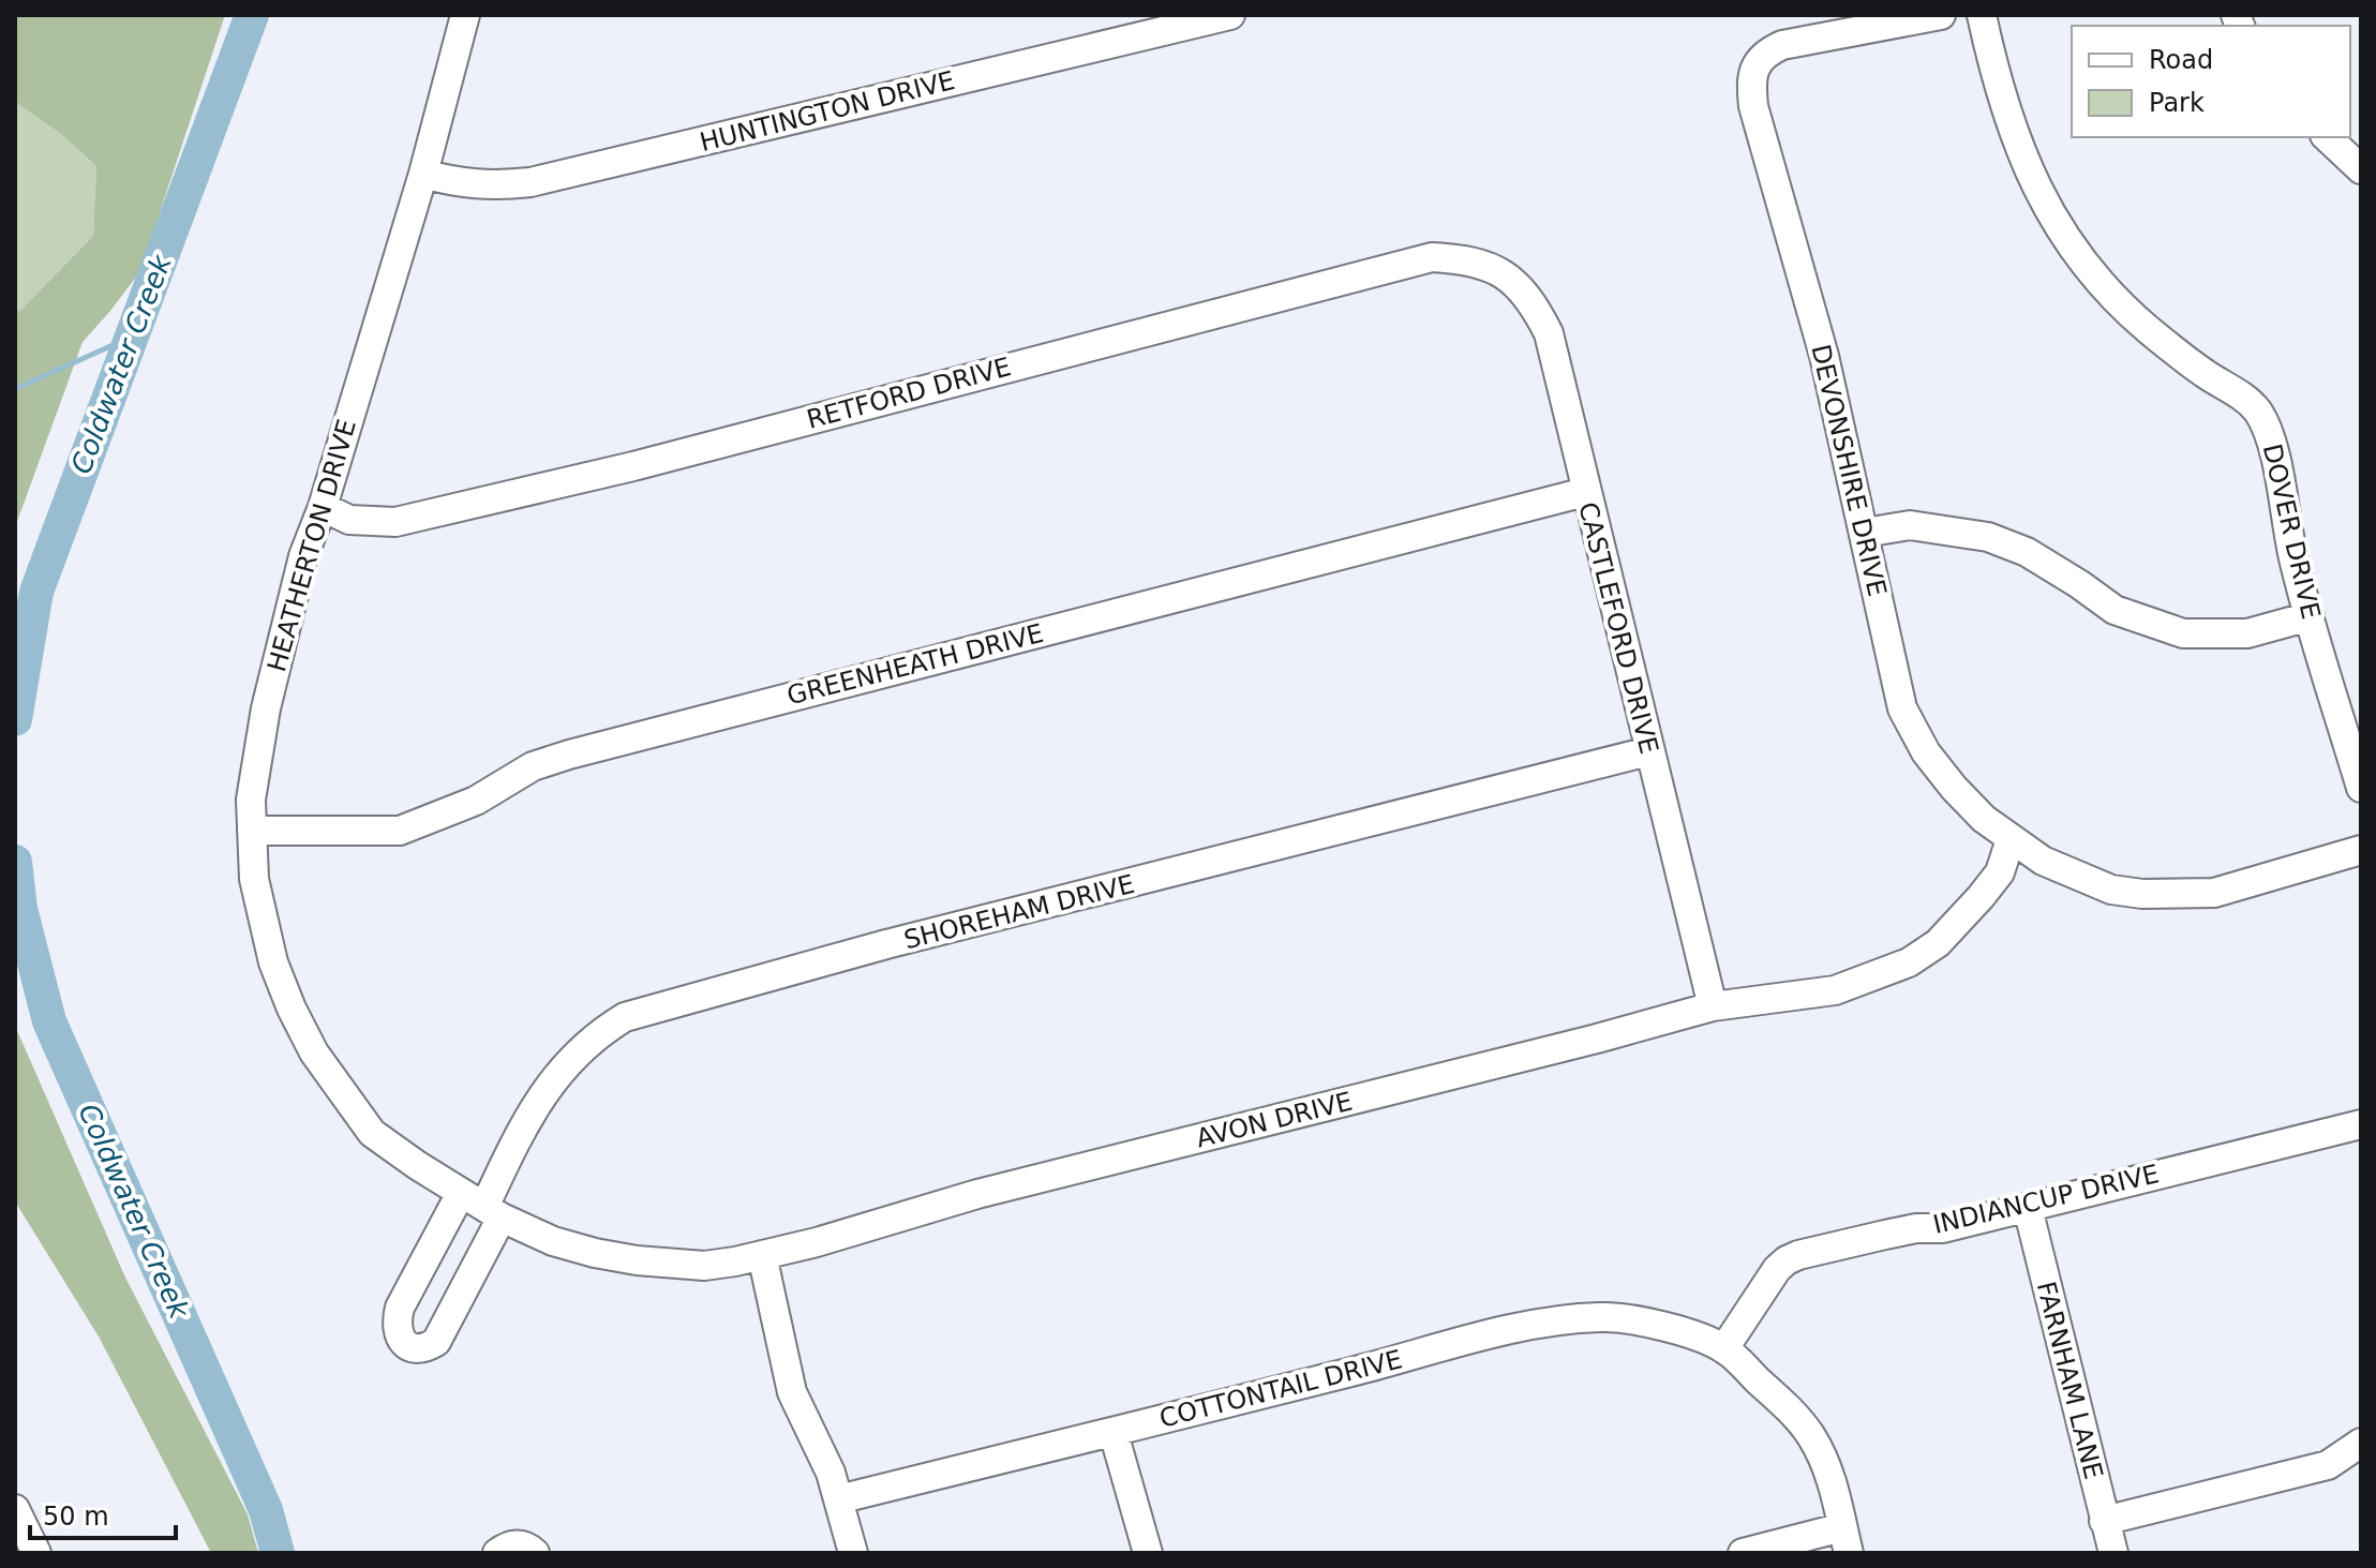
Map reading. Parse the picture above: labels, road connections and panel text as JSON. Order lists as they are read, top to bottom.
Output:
{
  "streets": {
    "street": [
      "HUNTINGTON DRIVE",
      "RETFORD DRIVE",
      "DEVONSHIRE DRIVE",
      "DOVER DRIVE",
      "HEATHERTON DRIVE",
      "CASTLEFORD DRIVE",
      "GREENHEATH DRIVE",
      "SHOREHAM DRIVE",
      "AVON DRIVE",
      "INDIANCUP DRIVE",
      "FARNHAM LANE",
      "COTTONTAIL DRIVE"
    ]
  },
  "crossings": [
    ["HUNTINGTON DRIVE", "HEATHERTON DRIVE"],
    ["RETFORD DRIVE", "HEATHERTON DRIVE"],
    ["RETFORD DRIVE", "CASTLEFORD DRIVE"],
    ["DEVONSHIRE DRIVE", "AVON DRIVE"],
    ["HEATHERTON DRIVE", "GREENHEATH DRIVE"],
    ["HEATHERTON DRIVE", "SHOREHAM DRIVE"],
    ["HEATHERTON DRIVE", "AVON DRIVE"],
    ["CASTLEFORD DRIVE", "GREENHEATH DRIVE"],
    ["CASTLEFORD DRIVE", "SHOREHAM DRIVE"],
    ["CASTLEFORD DRIVE", "AVON DRIVE"],
    ["SHOREHAM DRIVE", "AVON DRIVE"],
    ["INDIANCUP DRIVE", "FARNHAM LANE"],
    ["INDIANCUP DRIVE", "COTTONTAIL DRIVE"]
  ],
  "water": ["Coldwater Creek"],
  "legend": ["Road", "Park"],
  "scale_bar": "50 m"
}
